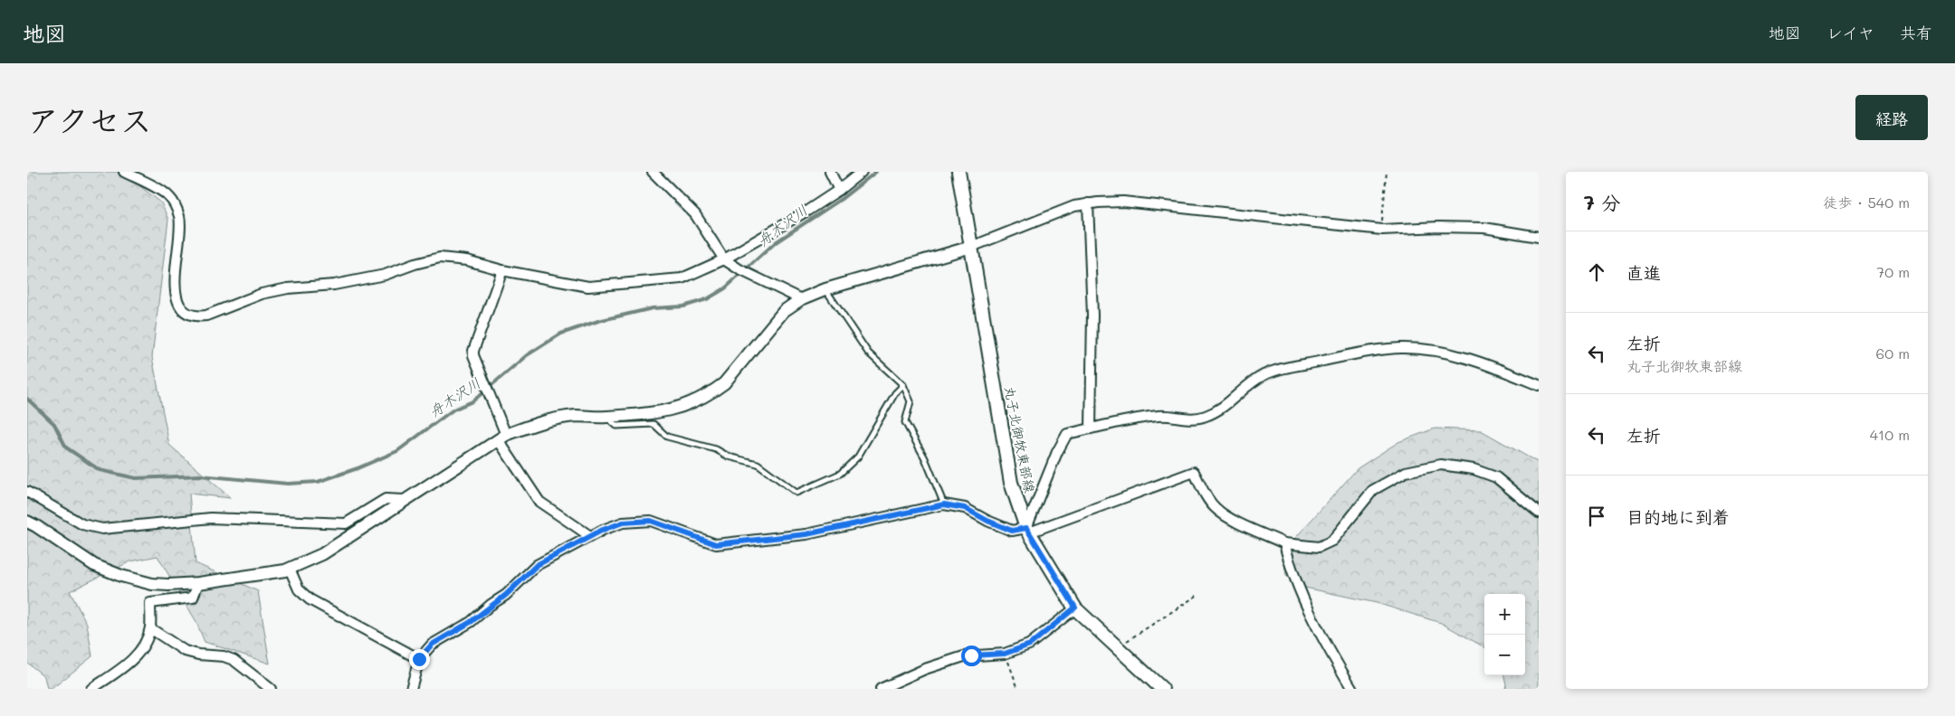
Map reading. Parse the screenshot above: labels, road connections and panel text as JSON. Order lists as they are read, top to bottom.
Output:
{
  "streets": {
    "main road": ["丸子北御牧東部線"]
  },
  "water": ["舟木沢川"],
  "page": {
    "header": "地図",
    "nav": ["地図", "レイヤ", "共有"],
    "title": "アクセス",
    "buttons": "経路",
    "heading": ["7 分", "徒歩 · 540 m"],
    "list": [
      ["直進", "70 m"],
      ["左折", "丸子北御牧東部線", "60 m"],
      ["左折", "410 m"],
      "目的地に到着"
    ],
    "map_buttons": ["+", "−"]
  }
}
